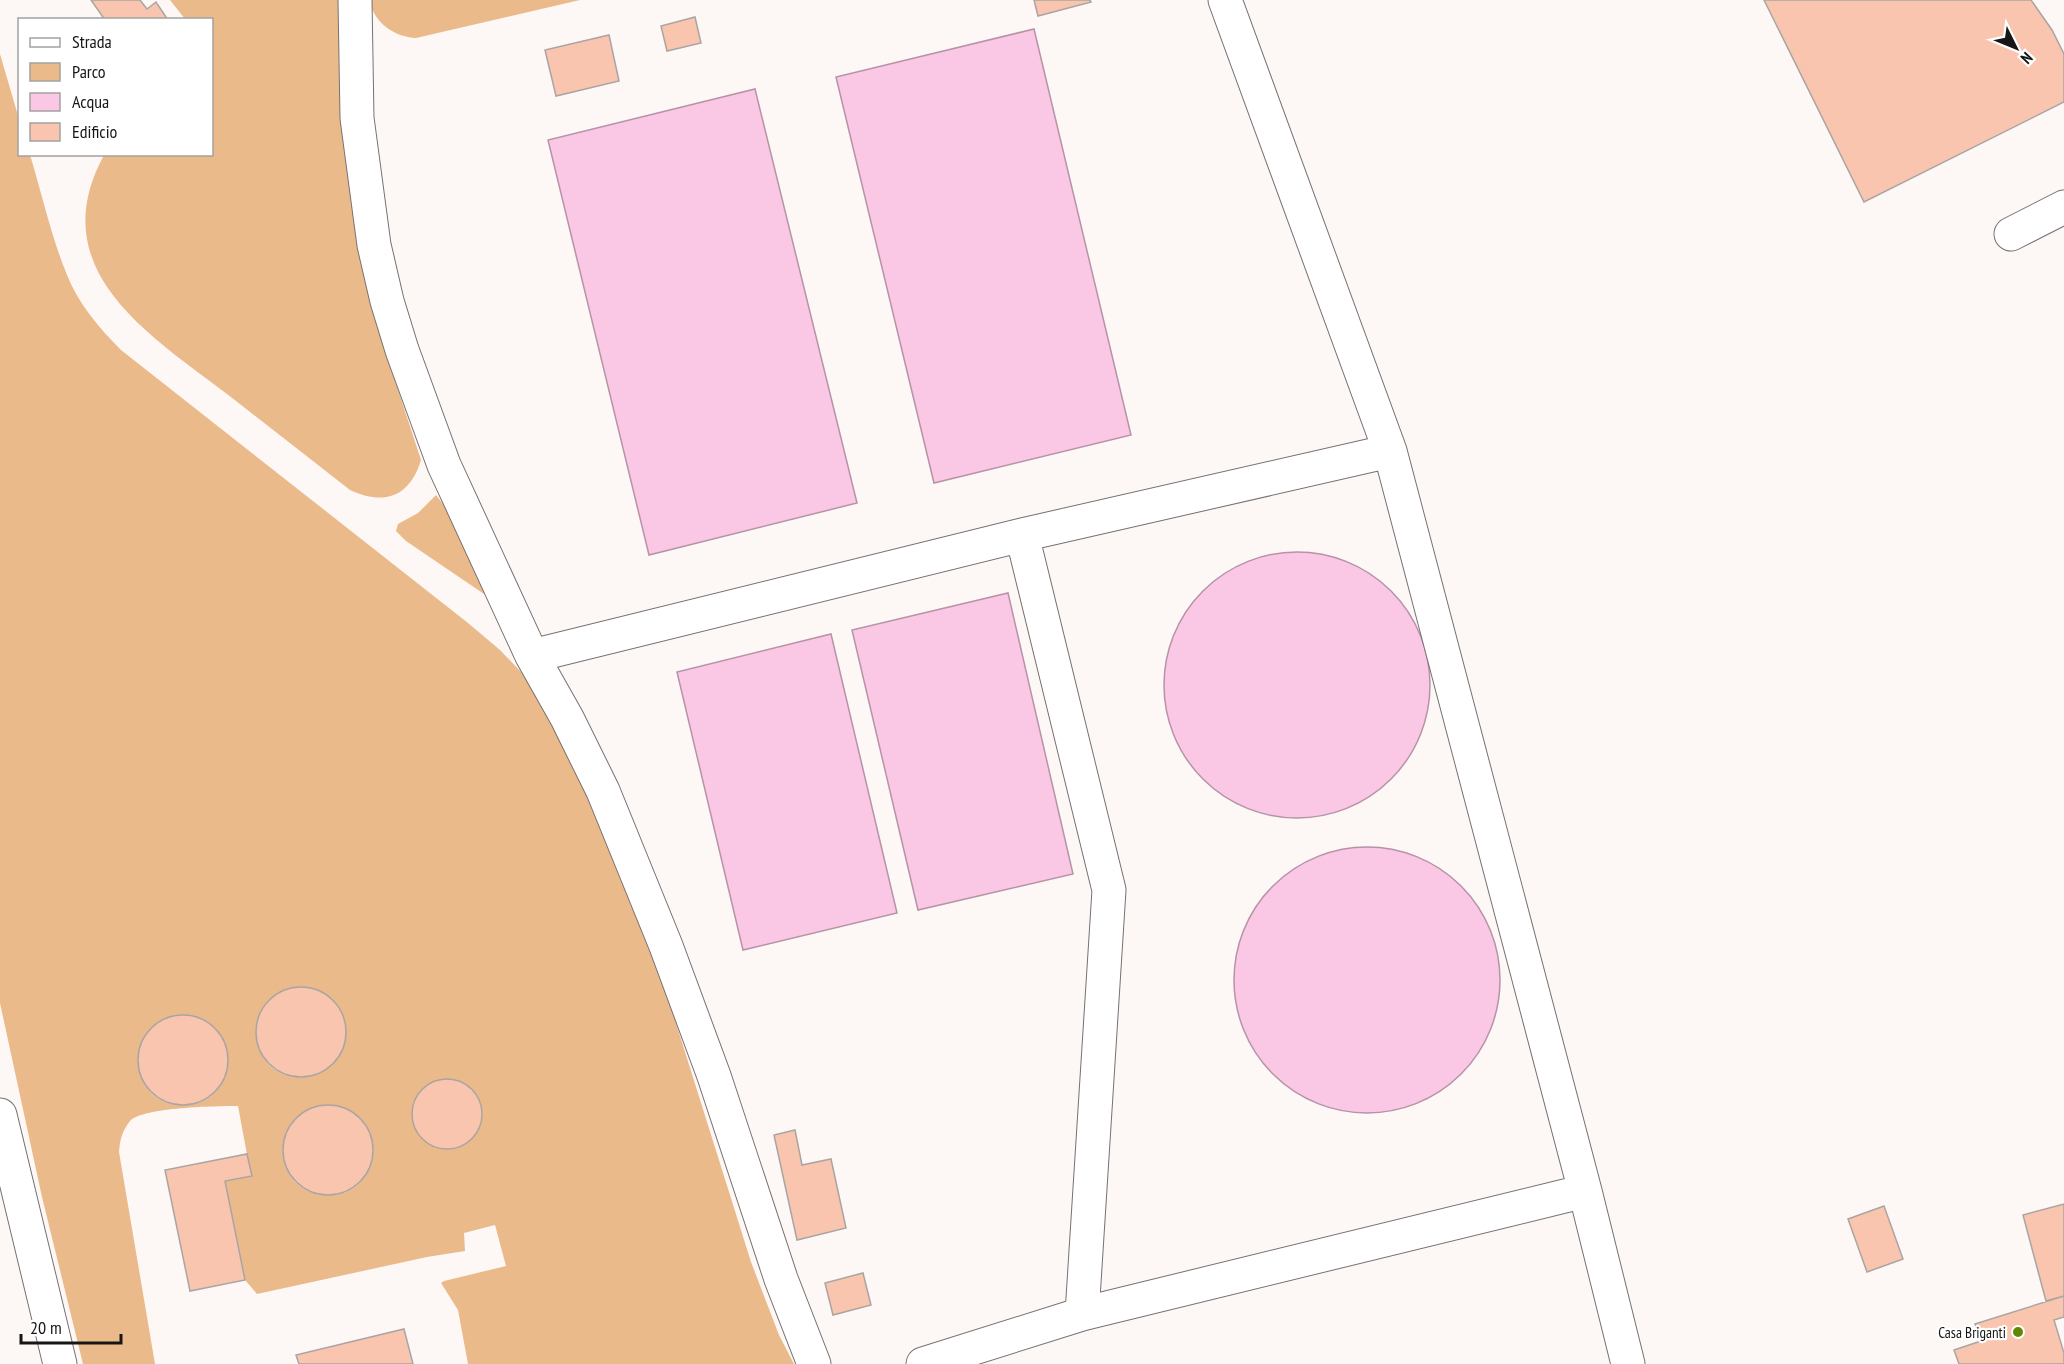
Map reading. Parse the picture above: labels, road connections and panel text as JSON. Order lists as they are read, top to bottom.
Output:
{
  "places": ["Casa Briganti"],
  "legend": [
    "Strada",
    "Parco",
    "Acqua",
    "Edificio"
  ],
  "scale_bar": "20 m",
  "north": "bottom right"
}
